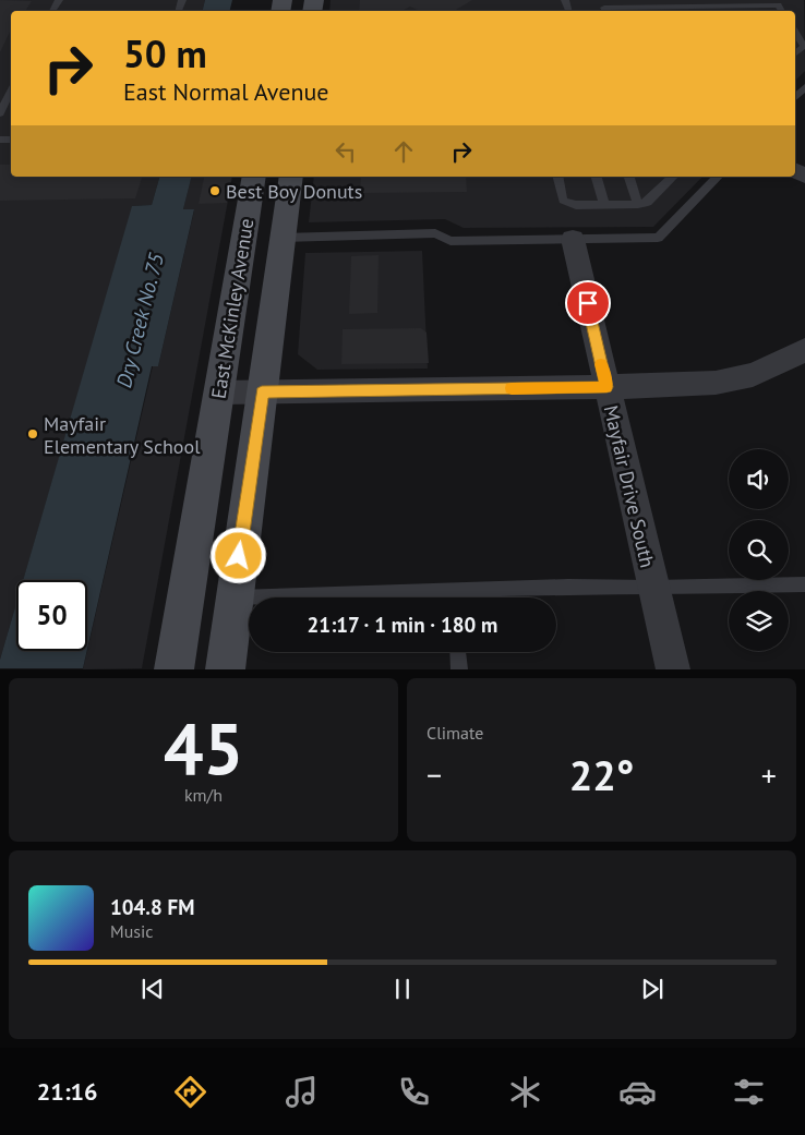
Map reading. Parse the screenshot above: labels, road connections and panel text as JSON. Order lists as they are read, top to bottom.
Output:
{
  "streets": {
    "main road": ["East McKinley Avenue"],
    "street": ["Mayfair Drive South"]
  },
  "water": ["Dry Creek No. 75"],
  "places": ["Best Boy Donuts", "Mayfair Elementary School"],
  "page": {
    "turn": ["50 m", "East Normal Avenue"],
    "limit": "50",
    "trip": "21:17 · 1 min · 180 m",
    "tile": [
      ["45", "km/h"],
      "Climate"
    ],
    "heat": ["−", "22°", "+"],
    "song": ["104.8 FM", "Music"],
    "tabs": "21:16"
  }
}
